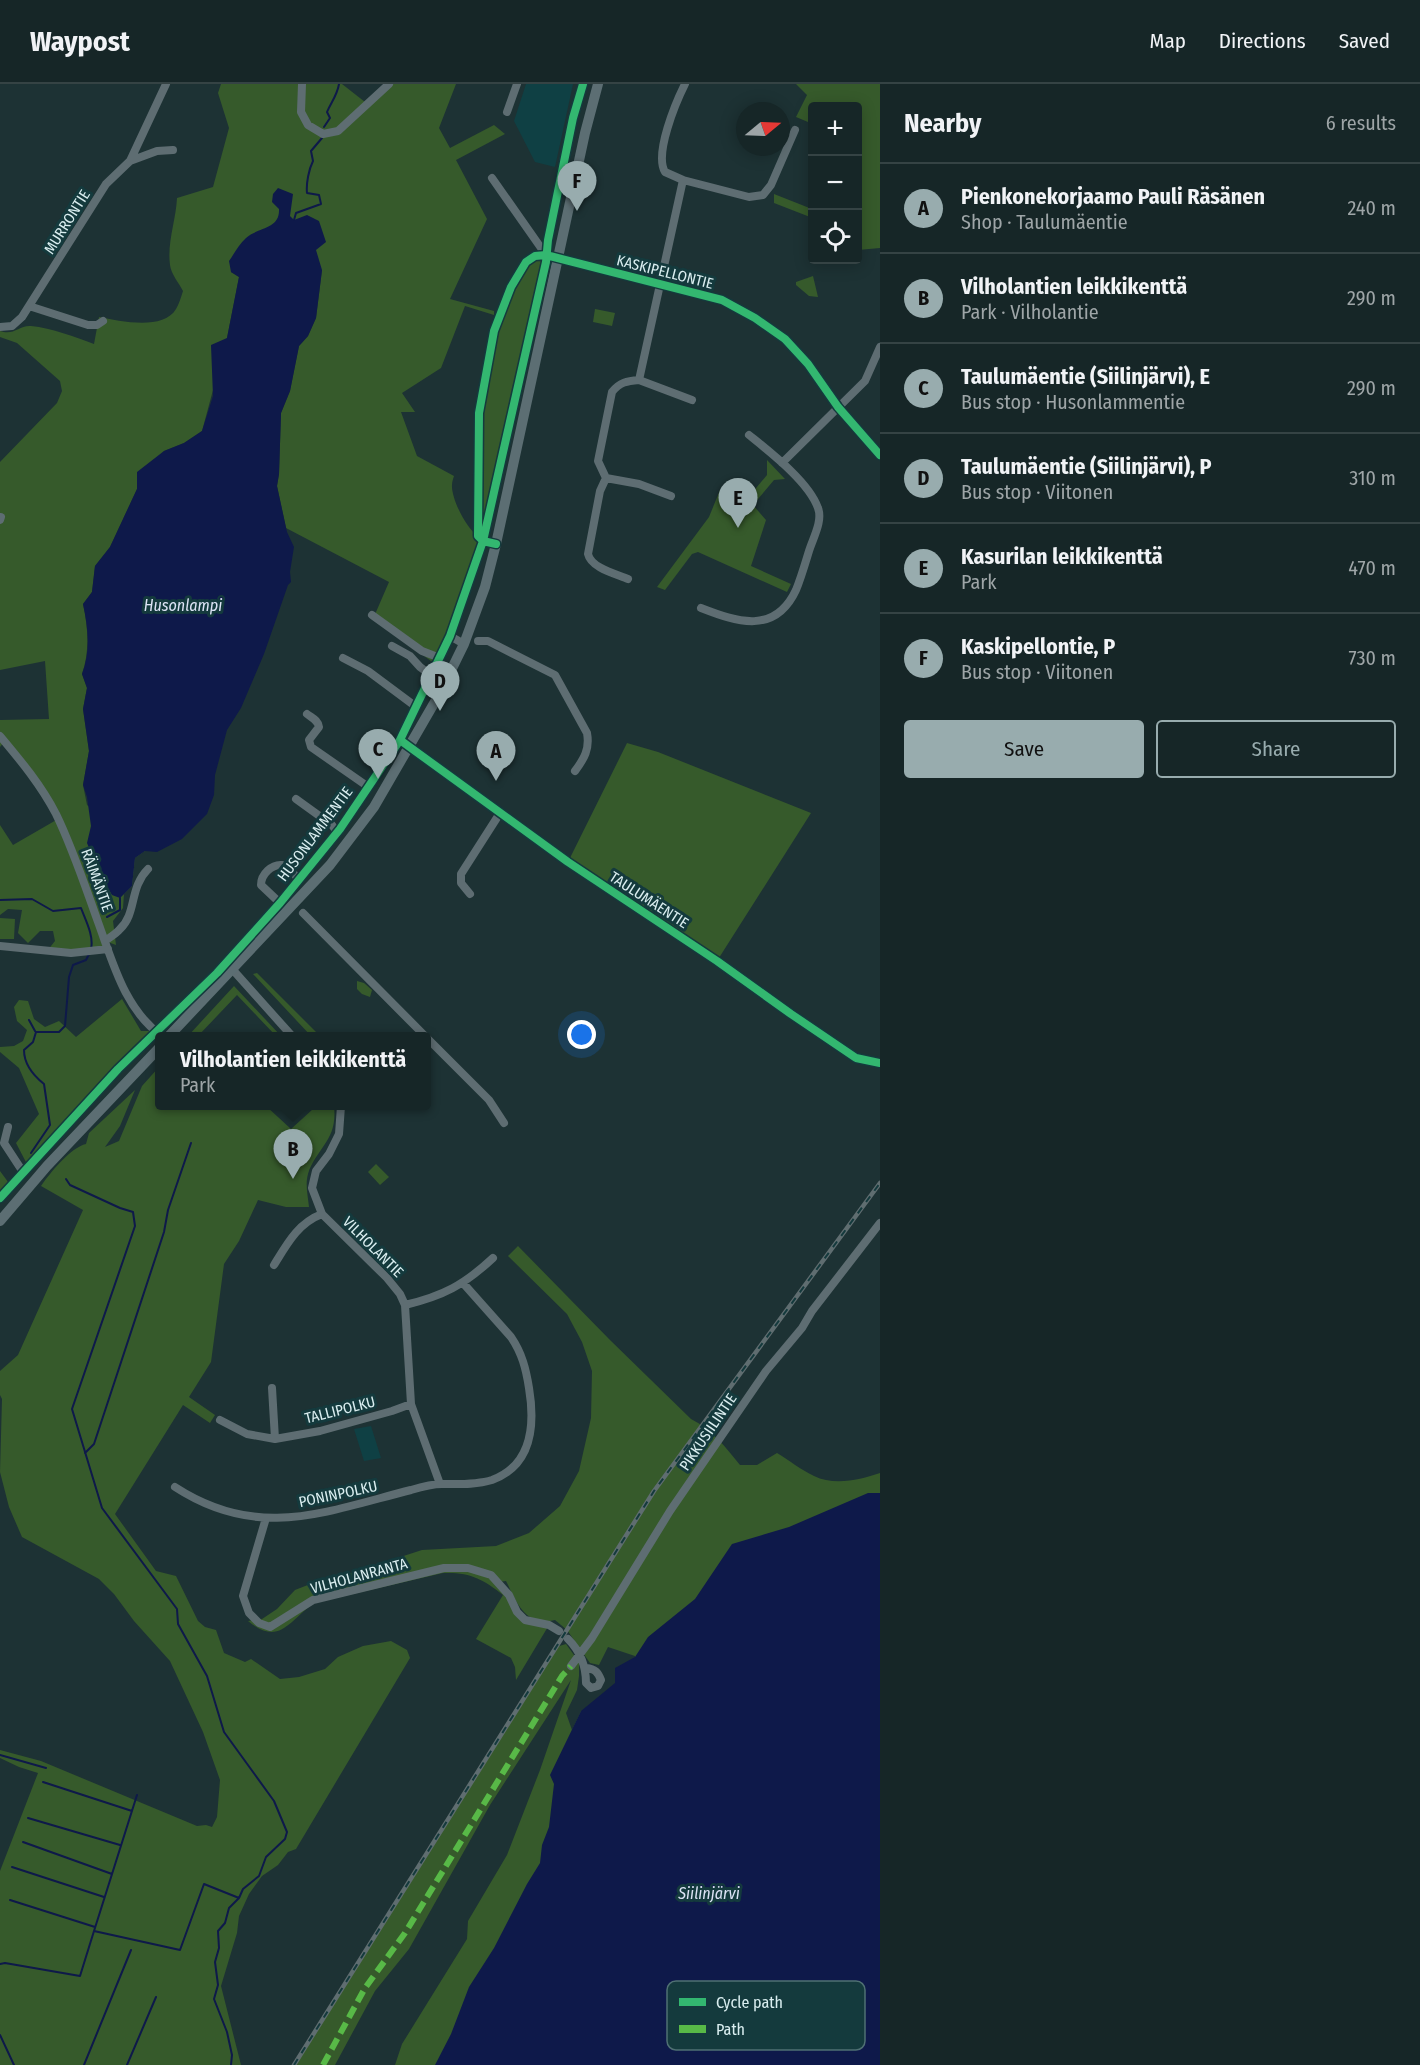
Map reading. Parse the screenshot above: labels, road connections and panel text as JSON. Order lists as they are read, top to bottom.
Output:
{
  "streets": {
    "street": [
      "MURRONTIE",
      "KASKIPELLONTIE",
      "HUSONLAMMENTIE",
      "RÄIMÄNTIE",
      "TAULUMÄENTIE",
      "VILHOLANTIE",
      "TALLIPOLKU",
      "PIKKUSIILINTIE",
      "PONINPOLKU",
      "VILHOLANRANTA"
    ]
  },
  "crossings": [
    ["HUSONLAMMENTIE", "TAULUMÄENTIE"],
    ["PONINPOLKU", "VILHOLANRANTA"]
  ],
  "water": ["Husonlampi", "Siilinjärvi"],
  "legend": ["Cycle path", "Path"],
  "north": "right",
  "page": {
    "header": "Waypost",
    "nav": ["Map", "Directions", "Saved"],
    "heading": ["Nearby", "6 results"],
    "map_buttons": ["+", "−"],
    "pins": [
      "F",
      "E",
      "D",
      "C",
      "A",
      "B"
    ],
    "list": [
      {
        "mark": "A",
        "name": "Pienkonekorjaamo Pauli Räsänen",
        "note": "Shop · Taulumäentie",
        "value": "240 m"
      },
      {
        "mark": "B",
        "name": "Vilholantien leikkikenttä",
        "note": "Park · Vilholantie",
        "value": "290 m"
      },
      {
        "mark": "C",
        "name": "Taulumäentie (Siilinjärvi), E",
        "note": "Bus stop · Husonlammentie",
        "value": "290 m"
      },
      {
        "mark": "D",
        "name": "Taulumäentie (Siilinjärvi), P",
        "note": "Bus stop · Viitonen",
        "value": "310 m"
      },
      {
        "mark": "E",
        "name": "Kasurilan leikkikenttä",
        "note": "Park",
        "value": "470 m"
      },
      {
        "mark": "F",
        "name": "Kaskipellontie, P",
        "note": "Bus stop · Viitonen",
        "value": "730 m"
      }
    ],
    "buttons": ["Save", "Share"],
    "popup": ["Vilholantien leikkikenttä", "Park"]
  }
}
